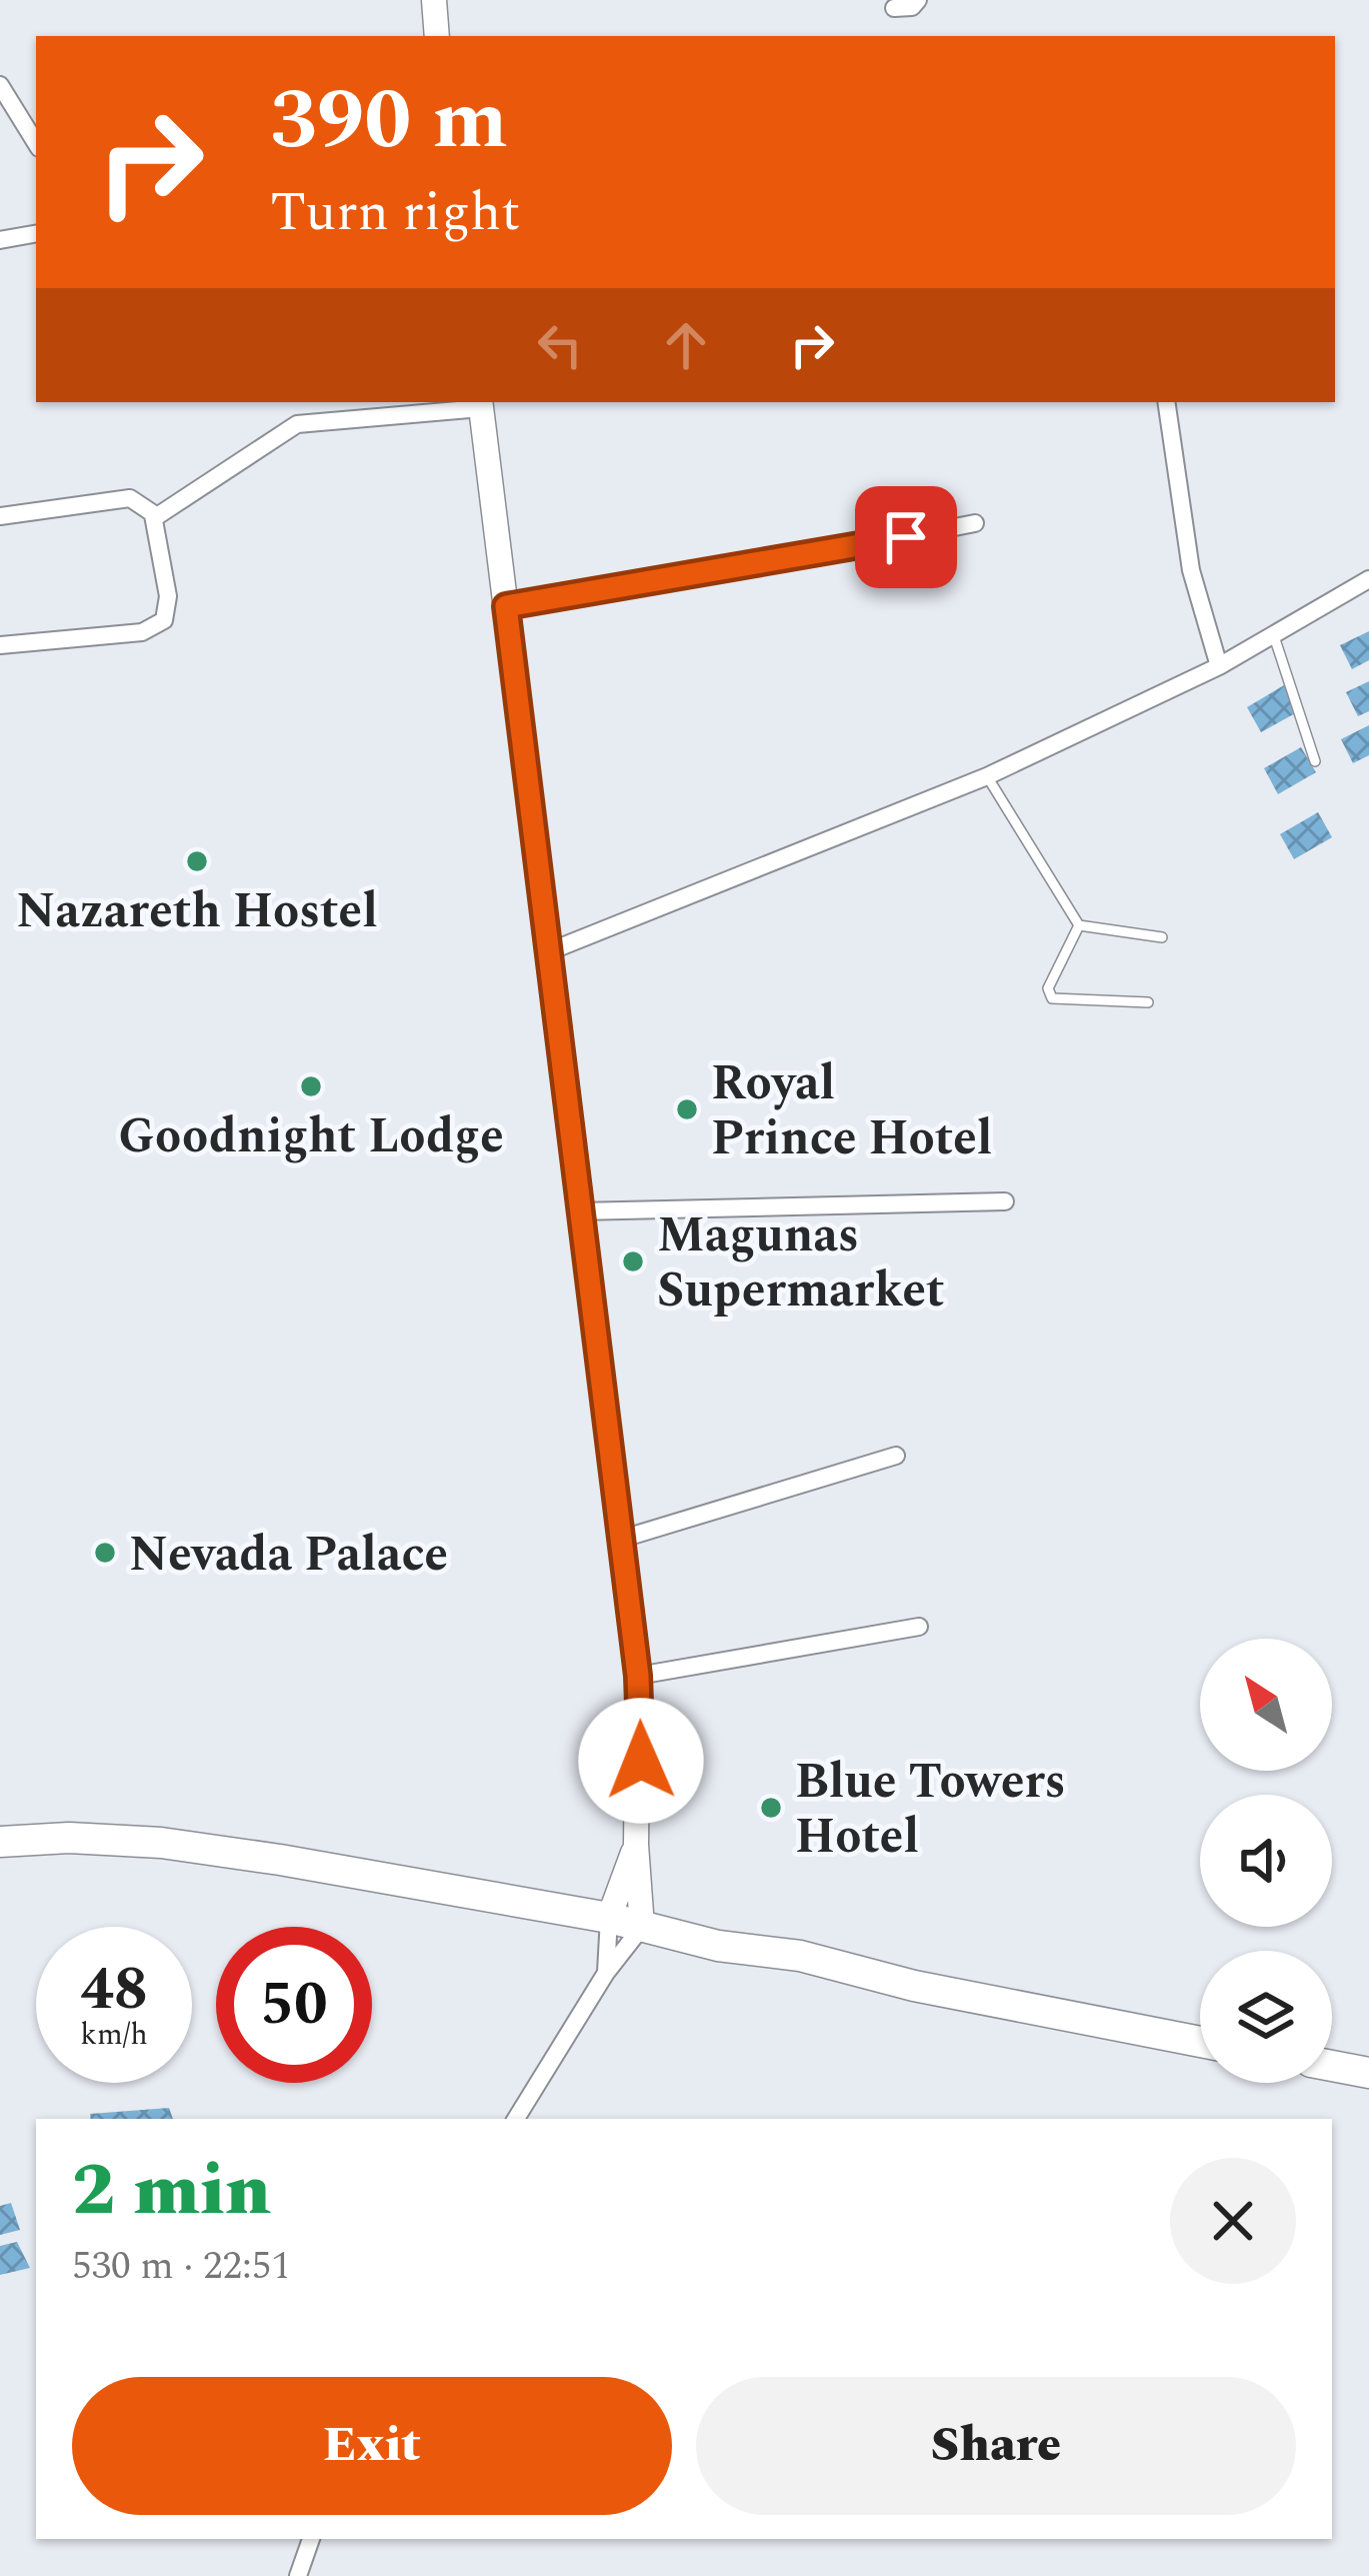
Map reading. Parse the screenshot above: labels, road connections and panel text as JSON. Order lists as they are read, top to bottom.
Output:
{
  "places": [
    "Nazareth Hostel",
    "Goodnight Lodge",
    "Royal Prince Hotel",
    "Magunas Supermarket",
    "Nevada Palace",
    "Blue Towers Hotel"
  ],
  "north": "top left",
  "page": {
    "turn": ["390 m", "Turn right"],
    "speed": "48 km/h",
    "limit": "50",
    "heading": ["2 min", "530 m · 22:51"],
    "buttons": ["Exit", "Share"]
  }
}
